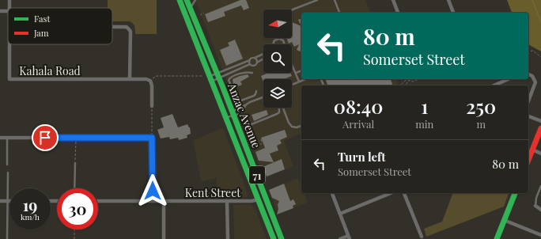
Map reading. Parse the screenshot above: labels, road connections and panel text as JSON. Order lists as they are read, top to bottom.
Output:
{
  "streets": {
    "main road": ["Anzac Avenue", "71"],
    "street": ["Kahala Road", "Kent Street"]
  },
  "crossings": [
    ["Anzac Avenue", "Kent Street"]
  ],
  "legend": ["Fast", "Jam"],
  "north": "left",
  "page": {
    "turn": ["80 m", "Somerset Street"],
    "eta": [
      "08:40",
      "Arrival",
      "1",
      "min",
      "250",
      "m"
    ],
    "list": [
      {
        "name": "Turn left",
        "note": "Somerset Street",
        "value": "80 m"
      }
    ],
    "speed": "19 km/h",
    "limit": "30"
  }
}
